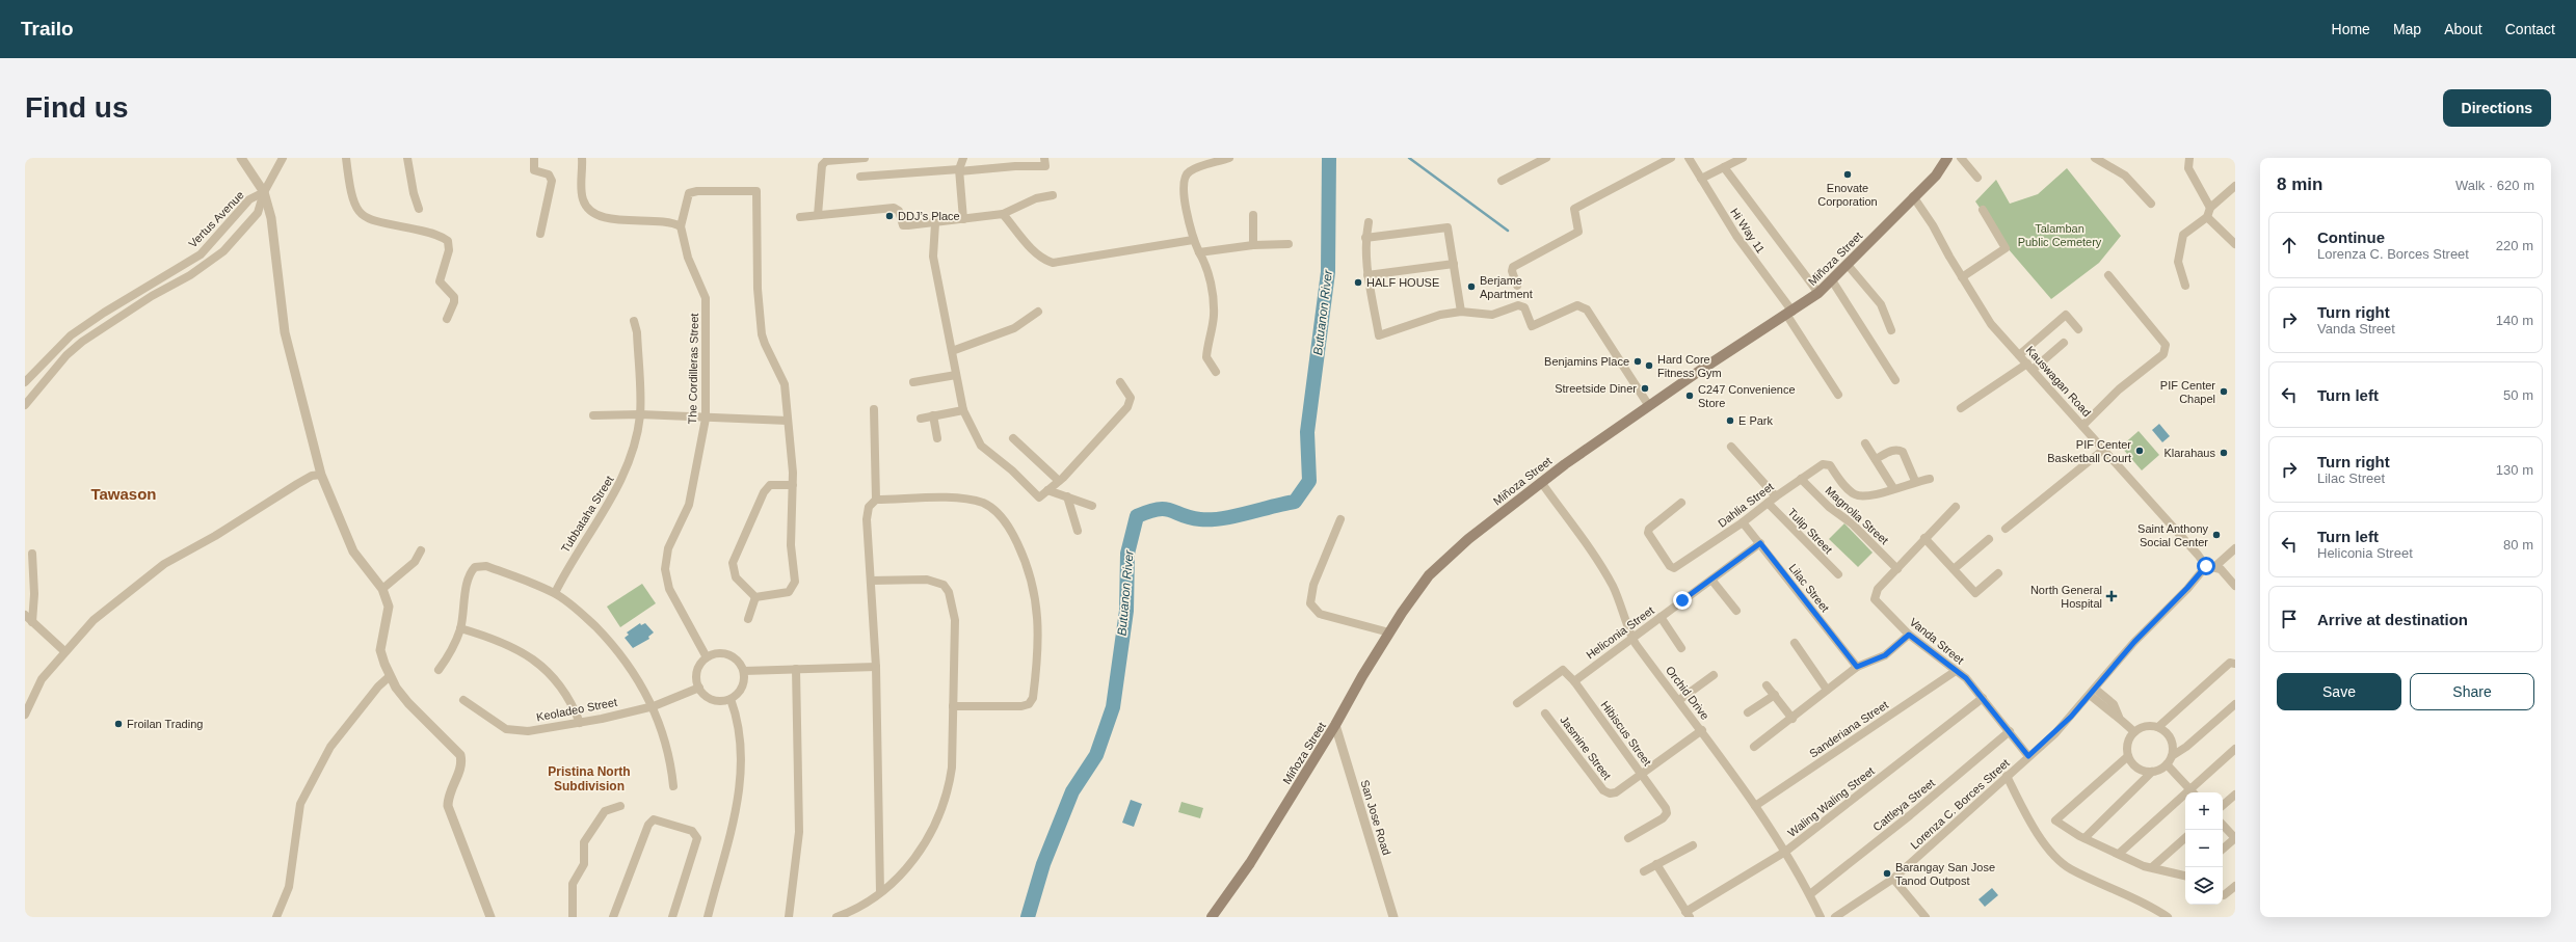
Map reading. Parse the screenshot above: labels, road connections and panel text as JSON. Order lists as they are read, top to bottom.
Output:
{
  "streets": {
    "main road": ["Miñoza Street"],
    "street": [
      "Vertus Avenue",
      "Hi Way 11",
      "The Cordilleras Street",
      "Kauswagan Road",
      "Dahlia Street",
      "Tubbataha Street",
      "Magnolia Street",
      "Tulip Street",
      "Lilac Street",
      "Heliconia Street",
      "Vanda Street",
      "Orchid Drive",
      "Keoladeo Street",
      "Sanderiana Street",
      "Hibiscus Street",
      "Jasmine Street",
      "Waling Waling Street",
      "Lorenza C. Borces Street",
      "Cattleya Street",
      "San Jose Road"
    ]
  },
  "crossings": [
    ["Hi Way 11", "Miñoza Street"],
    ["Miñoza Street", "Kauswagan Road"],
    ["Miñoza Street", "Orchid Drive"],
    ["Miñoza Street", "San Jose Road"],
    ["The Cordilleras Street", "Keoladeo Street"],
    ["Kauswagan Road", "Lorenza C. Borces Street"],
    ["Dahlia Street", "Magnolia Street"],
    ["Dahlia Street", "Tulip Street"],
    ["Dahlia Street", "Lilac Street"],
    ["Magnolia Street", "Vanda Street"],
    ["Lilac Street", "Heliconia Street"],
    ["Heliconia Street", "Orchid Drive"],
    ["Heliconia Street", "Hibiscus Street"],
    ["Vanda Street", "Sanderiana Street"],
    ["Vanda Street", "Waling Waling Street"],
    ["Vanda Street", "Lorenza C. Borces Street"],
    ["Vanda Street", "Cattleya Street"],
    ["Orchid Drive", "Sanderiana Street"],
    ["Orchid Drive", "Waling Waling Street"],
    ["Orchid Drive", "Cattleya Street"],
    ["Hibiscus Street", "Jasmine Street"]
  ],
  "districts": ["Tawason", "Pristina North Subdivision"],
  "water": ["Butuanon River"],
  "parks": ["Talamban Public Cemetery"],
  "places": {
    "other": [
      "Enovate Corporation",
      "DDJ’s Place",
      "HALF HOUSE",
      "Berjame Apartment",
      "Benjamins Place",
      "Hard Core Fitness Gym",
      "Streetside Diner",
      "PIF Center Chapel",
      "C247 Convenience Store",
      "E Park",
      "PIF Center Basketball Court",
      "Klarahaus",
      "Saint Anthony Social Center",
      "Froilan Trading",
      "Barangay San Jose Tanod Outpost"
    ],
    "health": ["North General Hospital"]
  },
  "page": {
    "header": "Trailo",
    "nav": [
      "Home",
      "Map",
      "About",
      "Contact"
    ],
    "buttons": [
      "Directions",
      ["Save", "Share"]
    ],
    "title": "Find us",
    "heading": ["8 min", "Walk · 620 m"],
    "list": [
      ["Continue", "Lorenza C. Borces Street", "220 m"],
      ["Turn right", "Vanda Street", "140 m"],
      ["Turn left", "50 m"],
      ["Turn right", "Lilac Street", "130 m"],
      ["Turn left", "Heliconia Street", "80 m"],
      "Arrive at destination"
    ],
    "map_buttons": ["+", "−"]
  }
}
